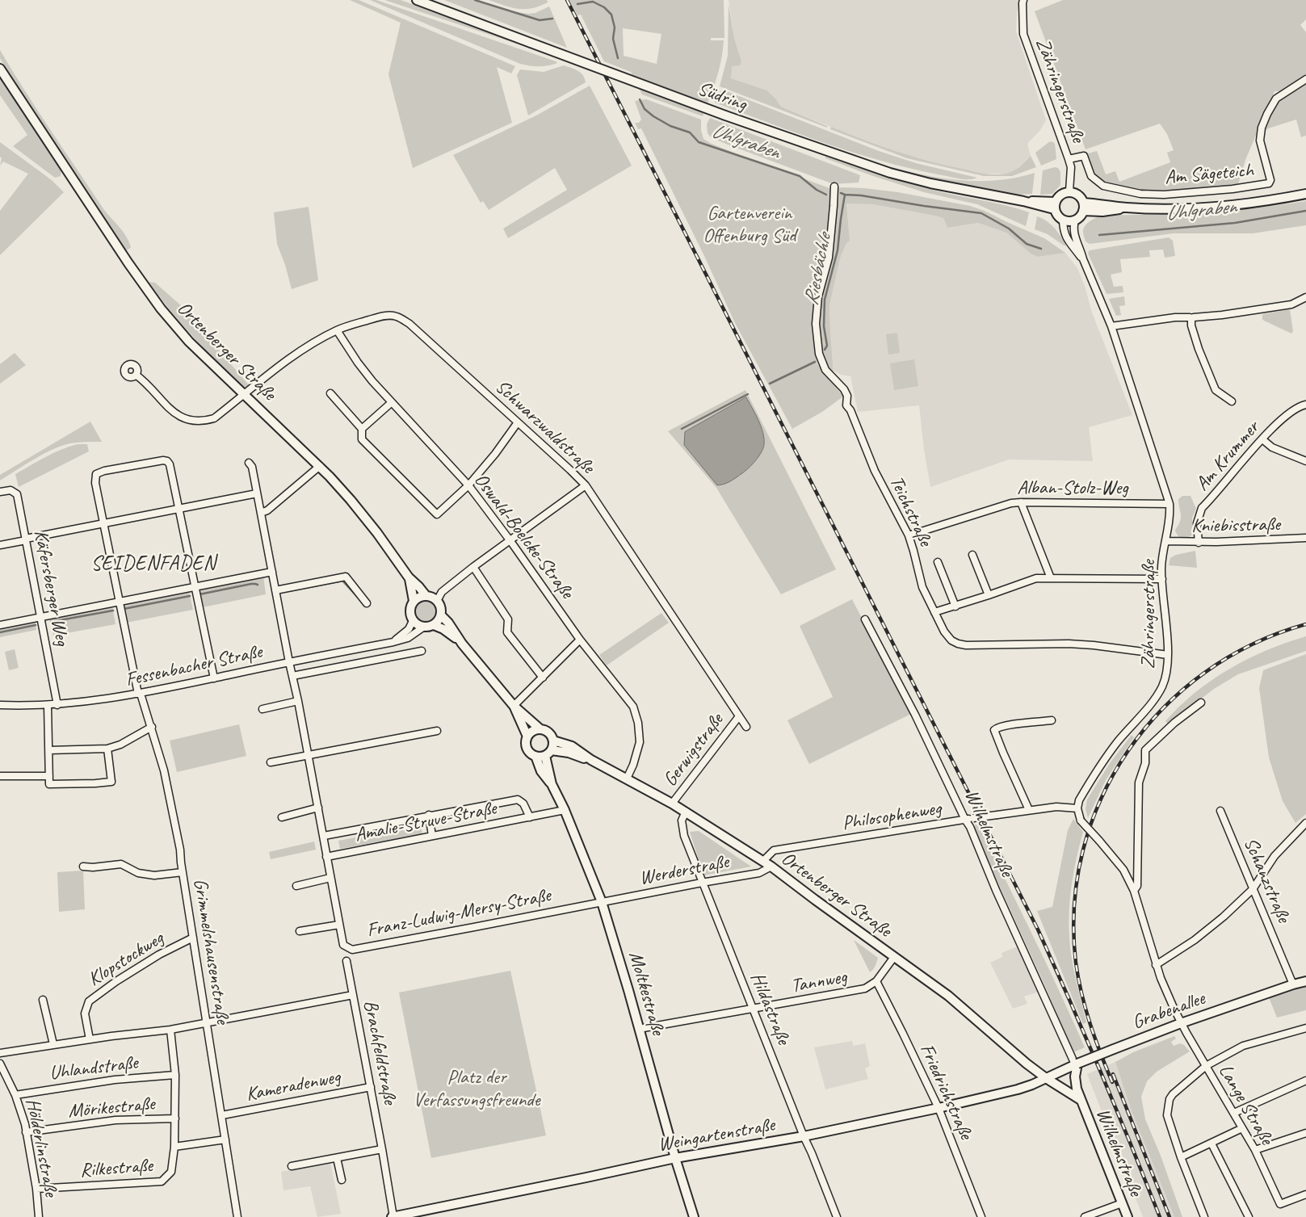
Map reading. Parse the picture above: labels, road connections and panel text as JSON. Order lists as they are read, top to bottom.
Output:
{
  "streets": {
    "street": [
      "Zähringerstraße",
      "Südring",
      "Am Sägeteich",
      "Ortenberger Straße",
      "Schwarzwaldstraße",
      "Am Krummer",
      "Alban-Stolz-Weg",
      "Teichstraße",
      "Kniebisstraße",
      "Oswald-Boelcke-Straße",
      "Käfersberger Weg",
      "Fessenbacher Straße",
      "Gerwigstraße",
      "Philosophenweg",
      "Amalie-Struve-Straße",
      "Wilhelmstraße",
      "Werderstraße",
      "Schanzstraße",
      "Franz-Ludwig-Mersy-Straße",
      "Grimmelshausenstraße",
      "Klopstockweg",
      "Tannweg",
      "Moltkestraße",
      "Hildastraße",
      "Grabenallee",
      "Brachfeldstraße",
      "Uhlandstraße",
      "Kameradenweg",
      "Friedrichstraße",
      "Lange Straße",
      "Mörikestraße",
      "Weingartenstraße",
      "Hölderlinstraße",
      "Rilkestraße"
    ]
  },
  "crossings": [
    ["Zähringerstraße", "Südring"],
    ["Zähringerstraße", "Am Sägeteich"],
    ["Zähringerstraße", "Alban-Stolz-Weg"],
    ["Zähringerstraße", "Teichstraße"],
    ["Zähringerstraße", "Kniebisstraße"],
    ["Zähringerstraße", "Philosophenweg"],
    ["Ortenberger Straße", "Schwarzwaldstraße"],
    ["Ortenberger Straße", "Oswald-Boelcke-Straße"],
    ["Ortenberger Straße", "Fessenbacher Straße"],
    ["Ortenberger Straße", "Gerwigstraße"],
    ["Ortenberger Straße", "Philosophenweg"],
    ["Ortenberger Straße", "Wilhelmstraße"],
    ["Ortenberger Straße", "Werderstraße"],
    ["Ortenberger Straße", "Tannweg"],
    ["Ortenberger Straße", "Moltkestraße"],
    ["Ortenberger Straße", "Hildastraße"],
    ["Ortenberger Straße", "Grabenallee"],
    ["Ortenberger Straße", "Weingartenstraße"],
    ["Schwarzwaldstraße", "Oswald-Boelcke-Straße"],
    ["Schwarzwaldstraße", "Gerwigstraße"],
    ["Am Krummer", "Kniebisstraße"],
    ["Alban-Stolz-Weg", "Teichstraße"],
    ["Käfersberger Weg", "Fessenbacher Straße"],
    ["Fessenbacher Straße", "Franz-Ludwig-Mersy-Straße"],
    ["Fessenbacher Straße", "Grimmelshausenstraße"],
    ["Philosophenweg", "Wilhelmstraße"],
    ["Amalie-Struve-Straße", "Franz-Ludwig-Mersy-Straße"],
    ["Amalie-Struve-Straße", "Moltkestraße"],
    ["Wilhelmstraße", "Grabenallee"],
    ["Wilhelmstraße", "Weingartenstraße"],
    ["Werderstraße", "Franz-Ludwig-Mersy-Straße"],
    ["Werderstraße", "Moltkestraße"],
    ["Werderstraße", "Hildastraße"],
    ["Schanzstraße", "Grabenallee"],
    ["Franz-Ludwig-Mersy-Straße", "Moltkestraße"],
    ["Grimmelshausenstraße", "Klopstockweg"],
    ["Grimmelshausenstraße", "Kameradenweg"],
    ["Tannweg", "Moltkestraße"],
    ["Tannweg", "Hildastraße"],
    ["Tannweg", "Friedrichstraße"],
    ["Moltkestraße", "Weingartenstraße"],
    ["Hildastraße", "Weingartenstraße"],
    ["Grabenallee", "Lange Straße"],
    ["Grabenallee", "Weingartenstraße"],
    ["Brachfeldstraße", "Kameradenweg"],
    ["Brachfeldstraße", "Weingartenstraße"],
    ["Uhlandstraße", "Hölderlinstraße"],
    ["Friedrichstraße", "Weingartenstraße"],
    ["Mörikestraße", "Hölderlinstraße"],
    ["Hölderlinstraße", "Rilkestraße"]
  ],
  "districts": ["SEIDENFADEN"],
  "water": ["Uhlgraben", "Riesbächle"],
  "parks": ["Gartenverein Offenburg Süd", "Platz der Verfassungsfreunde"]
}
